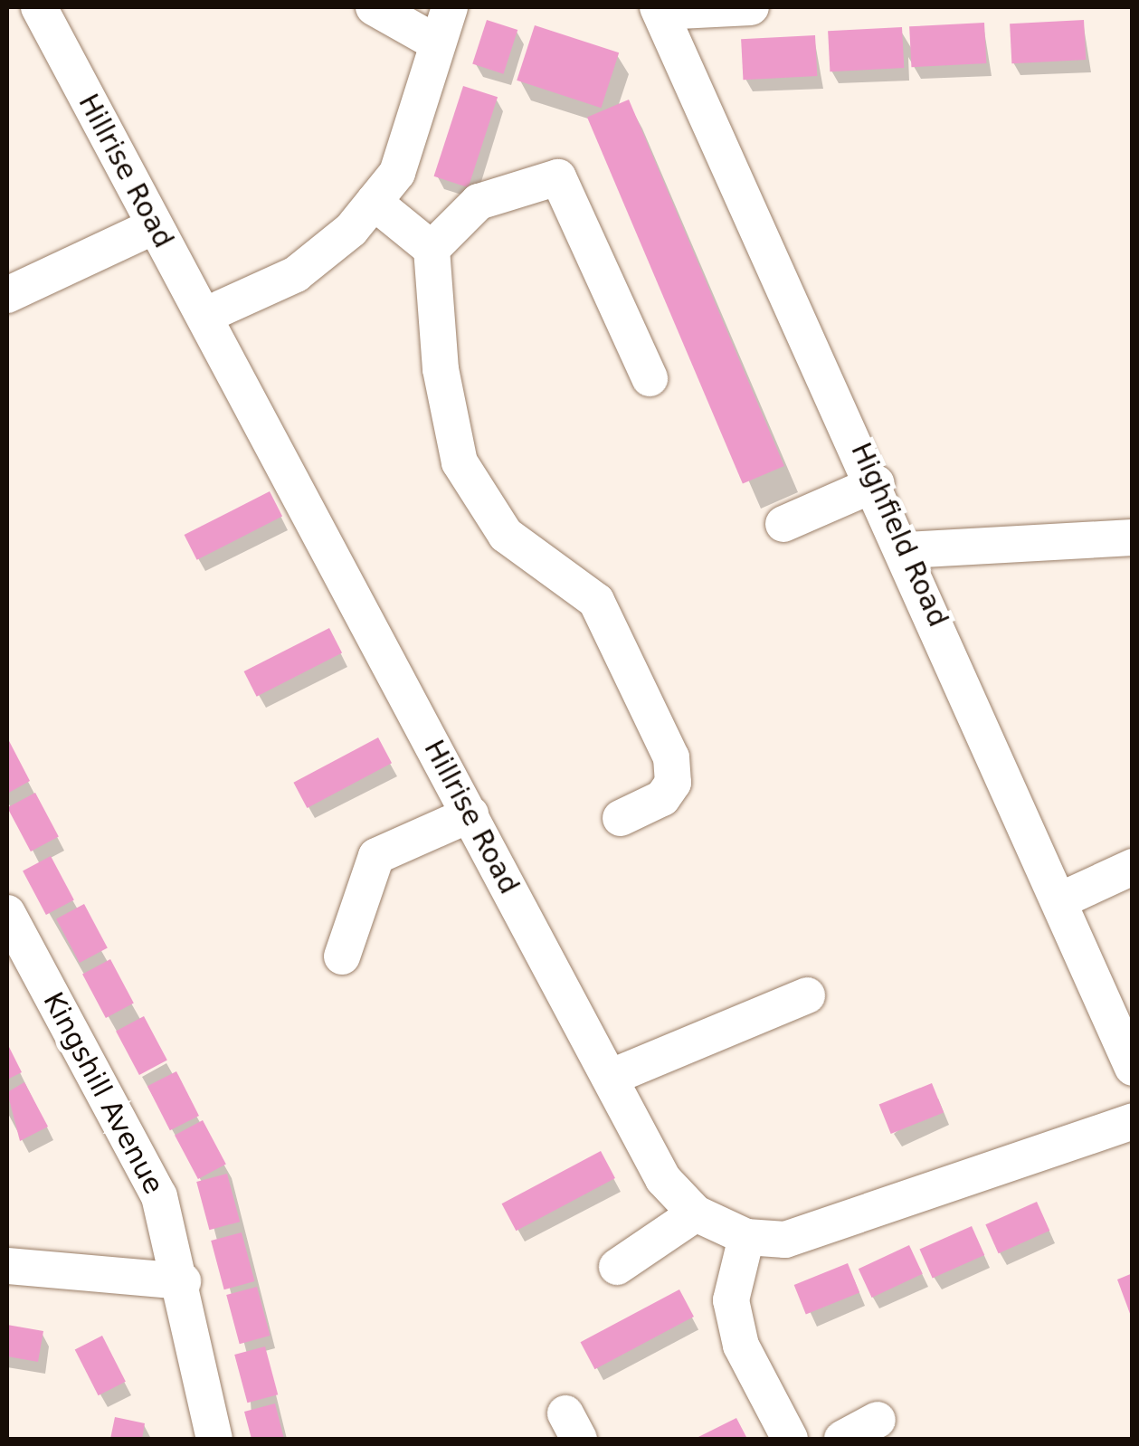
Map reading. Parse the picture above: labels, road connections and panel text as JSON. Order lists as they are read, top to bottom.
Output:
{
  "streets": {
    "street": ["Hillrise Road", "Highfield Road", "Kingshill Avenue"]
  }
}
